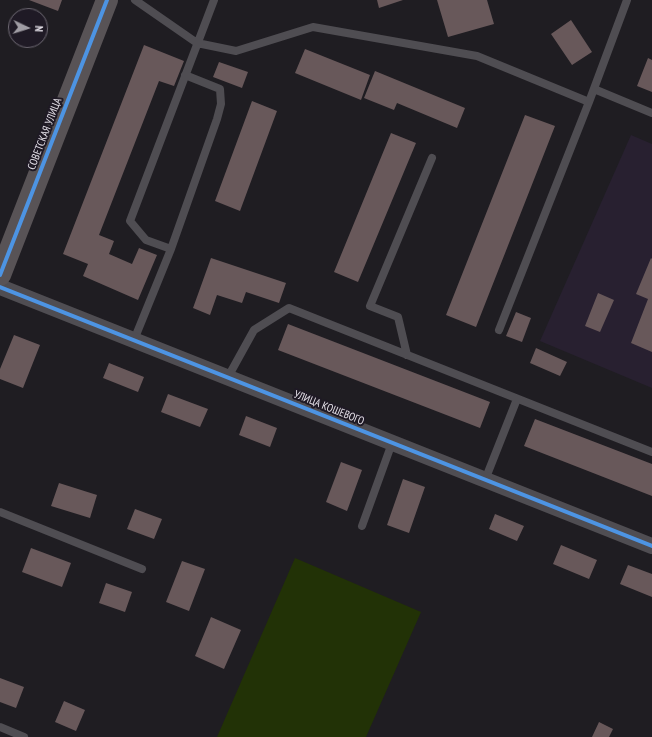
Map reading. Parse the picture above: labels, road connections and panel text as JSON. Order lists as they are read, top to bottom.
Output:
{
  "streets": {
    "street": ["СОВЕТСКАЯ УЛИЦА", "УЛИЦА КОШЕВОГО"]
  },
  "north": "right"
}
